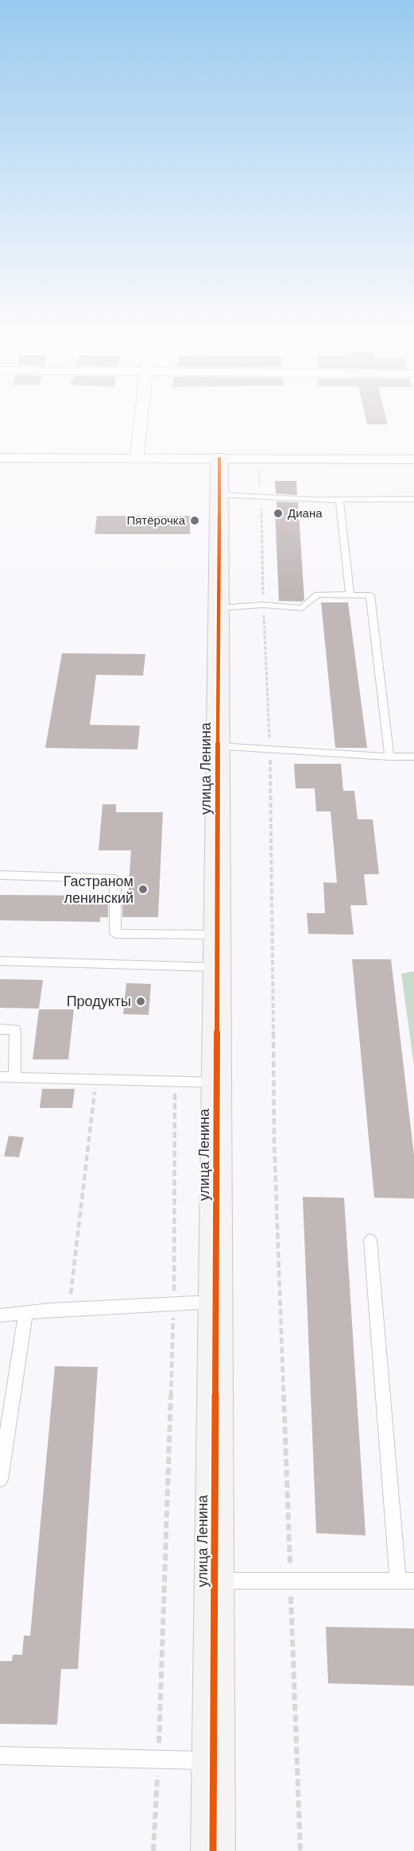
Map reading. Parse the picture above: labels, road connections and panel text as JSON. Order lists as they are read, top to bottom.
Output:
{
  "streets": {
    "street": ["улица Ленина"]
  },
  "places": [
    "Диана",
    "Пятёрочка",
    "Гастраном ленинский",
    "Продукты"
  ]
}
